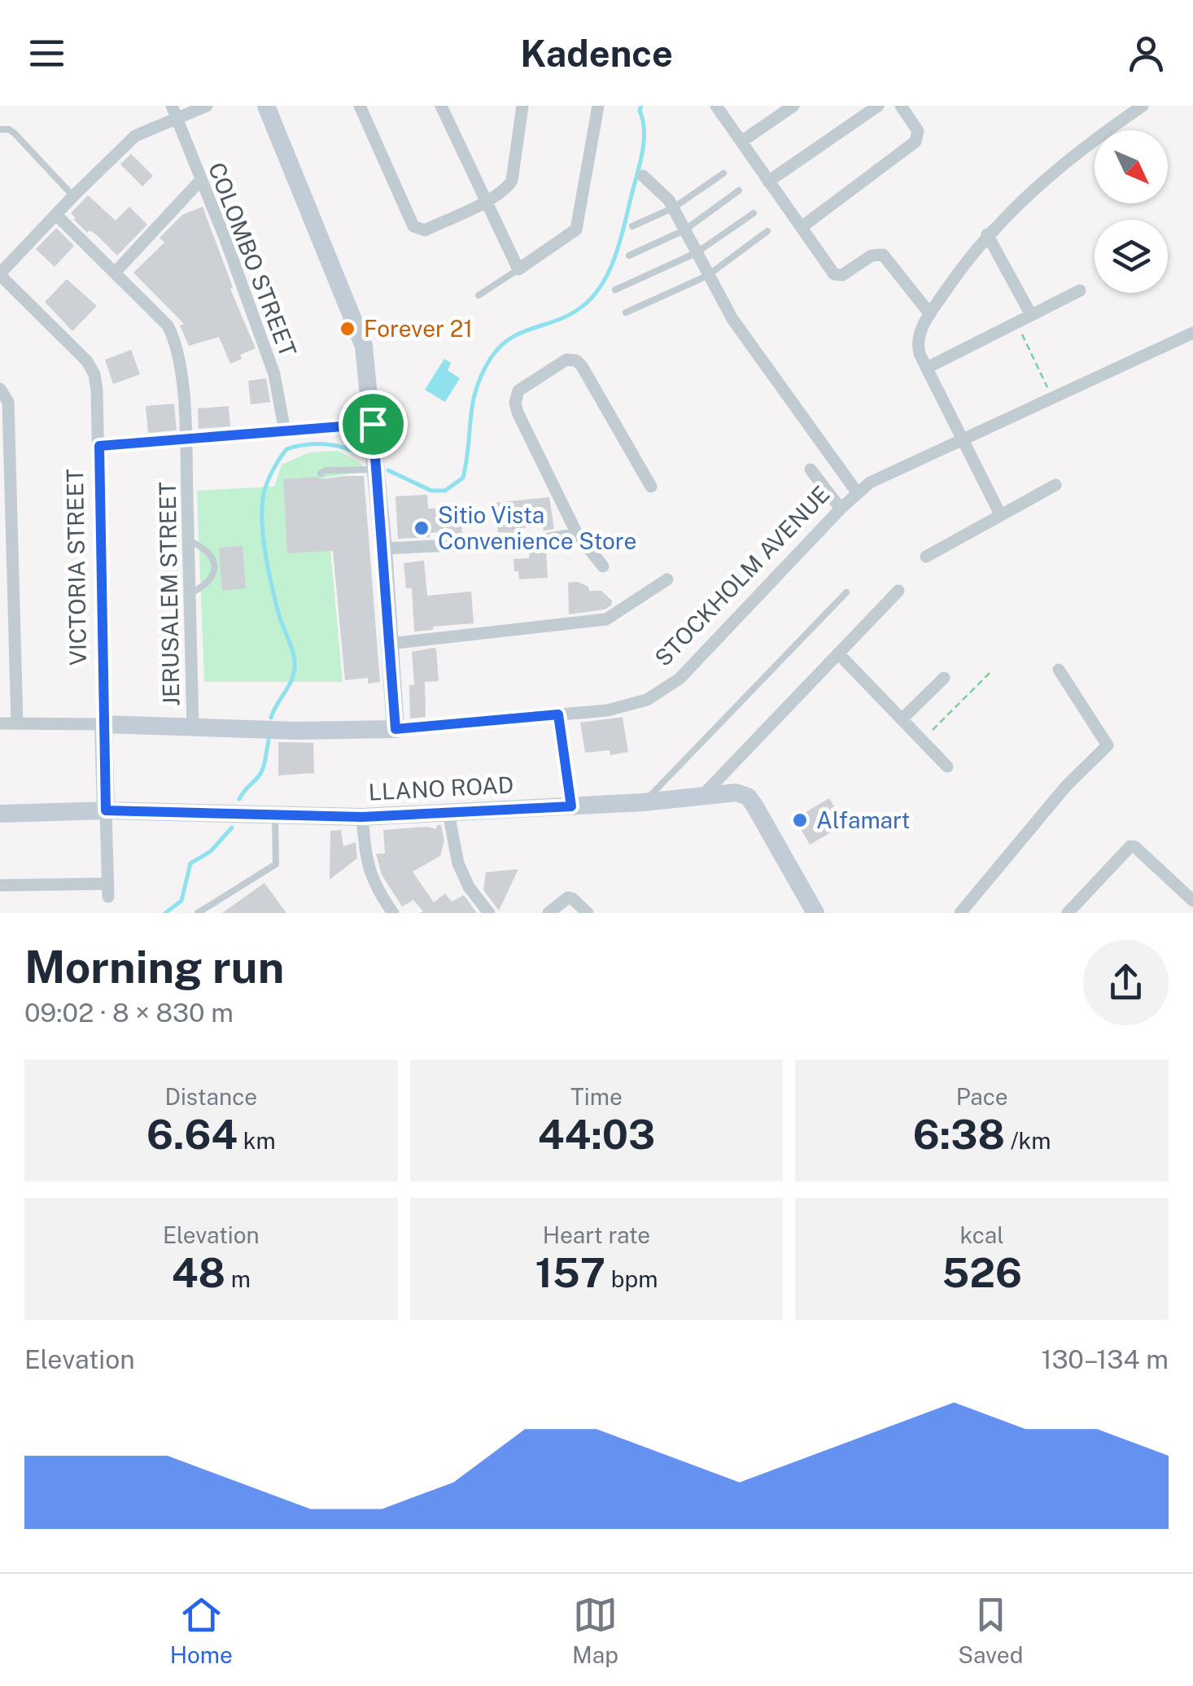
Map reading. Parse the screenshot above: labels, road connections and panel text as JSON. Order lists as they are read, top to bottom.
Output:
{
  "streets": {
    "street": [
      "COLOMBO STREET",
      "VICTORIA STREET",
      "STOCKHOLM AVENUE",
      "JERUSALEM STREET",
      "LLANO ROAD"
    ]
  },
  "crossings": [
    ["VICTORIA STREET", "STOCKHOLM AVENUE"],
    ["VICTORIA STREET", "LLANO ROAD"],
    ["STOCKHOLM AVENUE", "JERUSALEM STREET"]
  ],
  "places": ["Forever 21", "Sitio Vista Convenience Store", "Alfamart"],
  "north": "bottom right",
  "page": {
    "header": "Kadence",
    "heading": ["Morning run", "09:02 · 8 × 830 m"],
    "stats": [
      ["Distance", "6.64 km"],
      ["Time", "44:03"],
      ["Pace", "6:38 /km"],
      ["Elevation", "48 m"],
      ["Heart rate", "157 bpm"],
      ["kcal", "526"]
    ],
    "chart": ["Elevation", "130–134 m"],
    "tabs": ["Home", "Map", "Saved"]
  }
}
